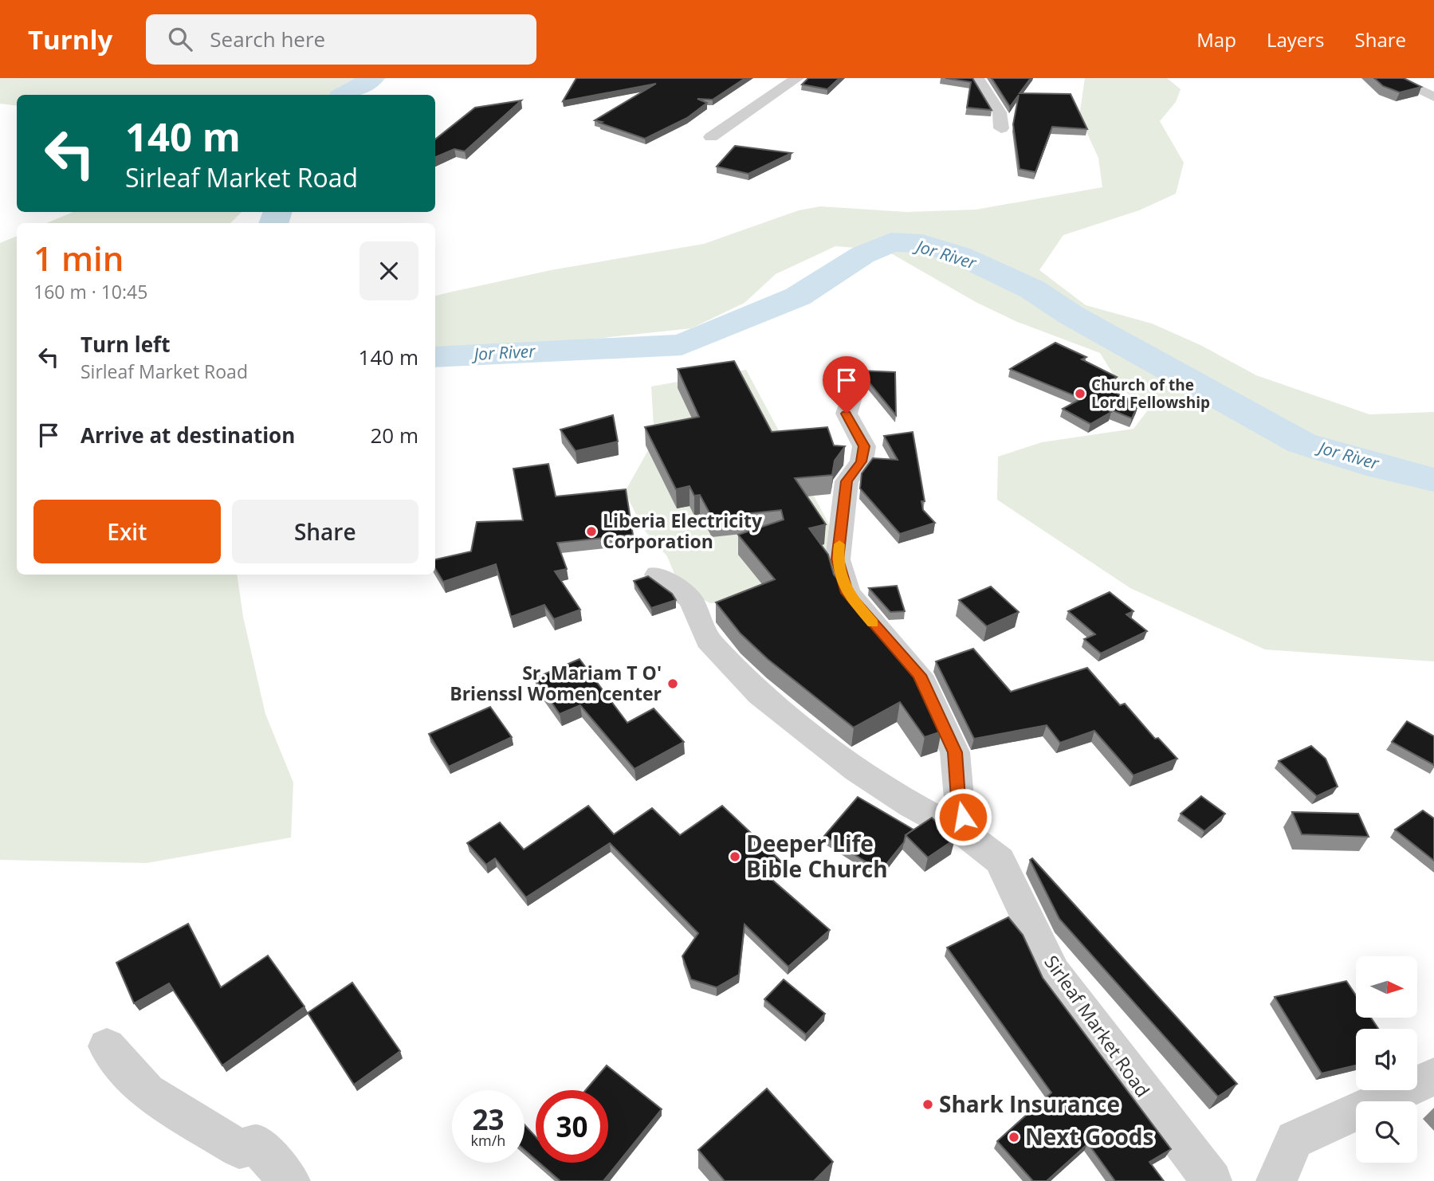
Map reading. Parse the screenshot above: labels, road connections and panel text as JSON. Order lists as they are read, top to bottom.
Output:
{
  "streets": {
    "street": ["Sirleaf Market Road"]
  },
  "water": ["Jor River"],
  "places": [
    "Church of the Lord Fellowship",
    "Liberia Electricity Corporation",
    "Sr. Mariam T O' Brienssl Women center",
    "Deeper Life Bible Church",
    "Shark Insurance",
    "Next Goods"
  ],
  "north": "right",
  "page": {
    "header": "Turnly",
    "search": "Search here",
    "nav": ["Map", "Layers", "Share"],
    "turn": ["140 m", "Sirleaf Market Road"],
    "heading": ["1 min", "160 m · 10:45"],
    "list": [
      {
        "name": "Turn left",
        "note": "Sirleaf Market Road",
        "value": "140 m"
      },
      {
        "name": "Arrive at destination",
        "value": "20 m"
      }
    ],
    "buttons": ["Exit", "Share"],
    "speed": "23 km/h",
    "limit": "30"
  }
}
